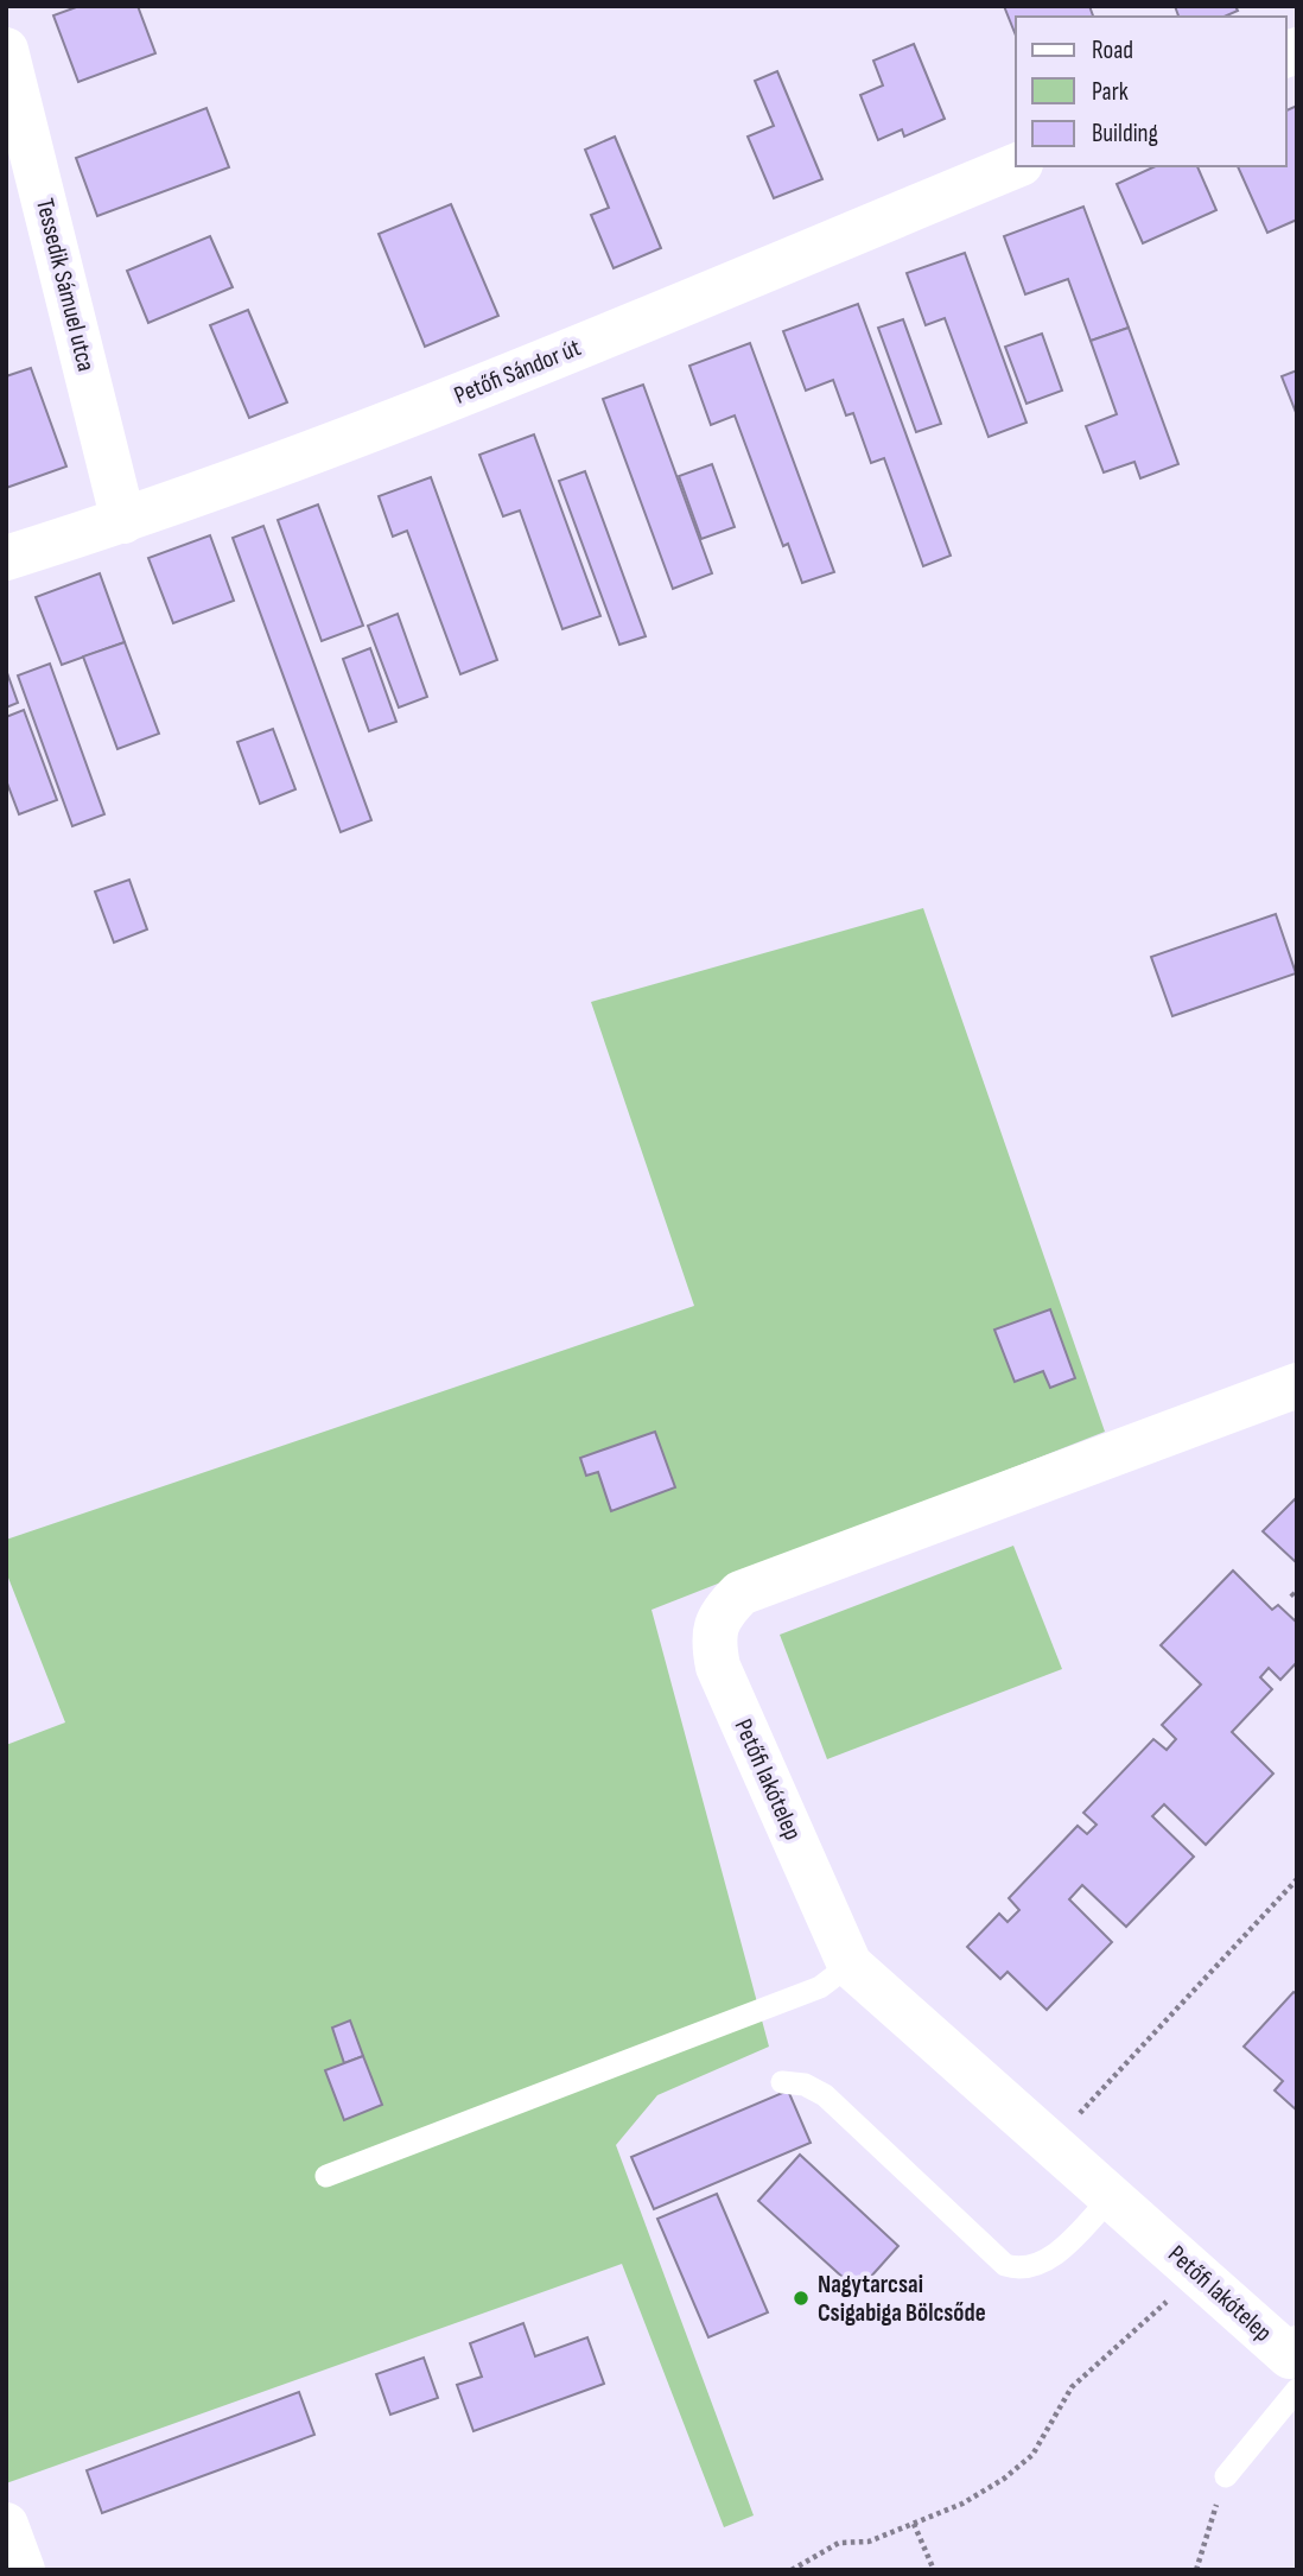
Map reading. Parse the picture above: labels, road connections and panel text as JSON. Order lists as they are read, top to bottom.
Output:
{
  "streets": {
    "street": ["Tessedik Sámuel utca", "Petőfi Sándor út", "Petőfi lakótelep"]
  },
  "crossings": [
    ["Tessedik Sámuel utca", "Petőfi Sándor út"]
  ],
  "places": ["Nagytarcsai Csigabiga Bölcsőde"],
  "legend": ["Road", "Park", "Building"]
}
